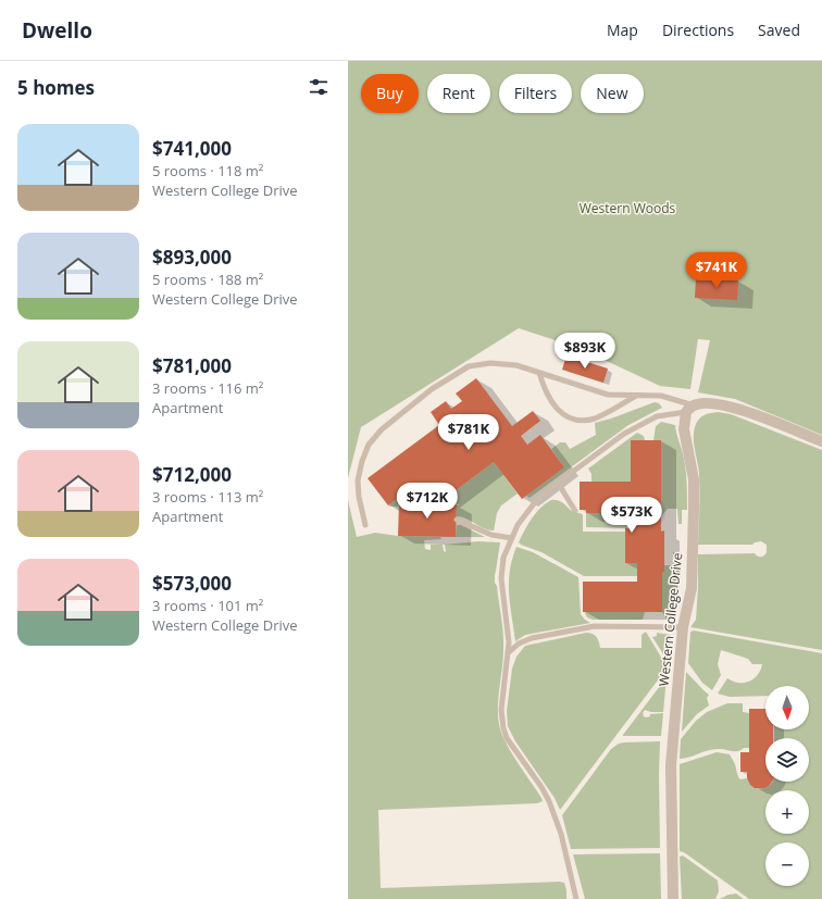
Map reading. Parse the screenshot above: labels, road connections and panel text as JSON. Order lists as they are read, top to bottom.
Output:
{
  "streets": {
    "street": ["Western College Drive"]
  },
  "parks": ["Western Woods"],
  "north": "bottom",
  "page": {
    "header": "Dwello",
    "nav": ["Map", "Directions", "Saved"],
    "heading": "5 homes",
    "chip": [
      "Buy",
      "Rent",
      "Filters",
      "New"
    ],
    "list": [
      {
        "name": "$741,000",
        "note": "5 rooms · 118 m² · Western College Drive"
      },
      {
        "name": "$893,000",
        "note": "5 rooms · 188 m² · Western College Drive"
      },
      {
        "name": "$781,000",
        "note": "3 rooms · 116 m² · Apartment"
      },
      {
        "name": "$712,000",
        "note": "3 rooms · 113 m² · Apartment"
      },
      {
        "name": "$573,000",
        "note": "3 rooms · 101 m² · Western College Drive"
      }
    ],
    "price": [
      "$741K",
      "$893K",
      "$781K",
      "$712K",
      "$573K"
    ],
    "map_buttons": ["+", "−"]
  }
}
